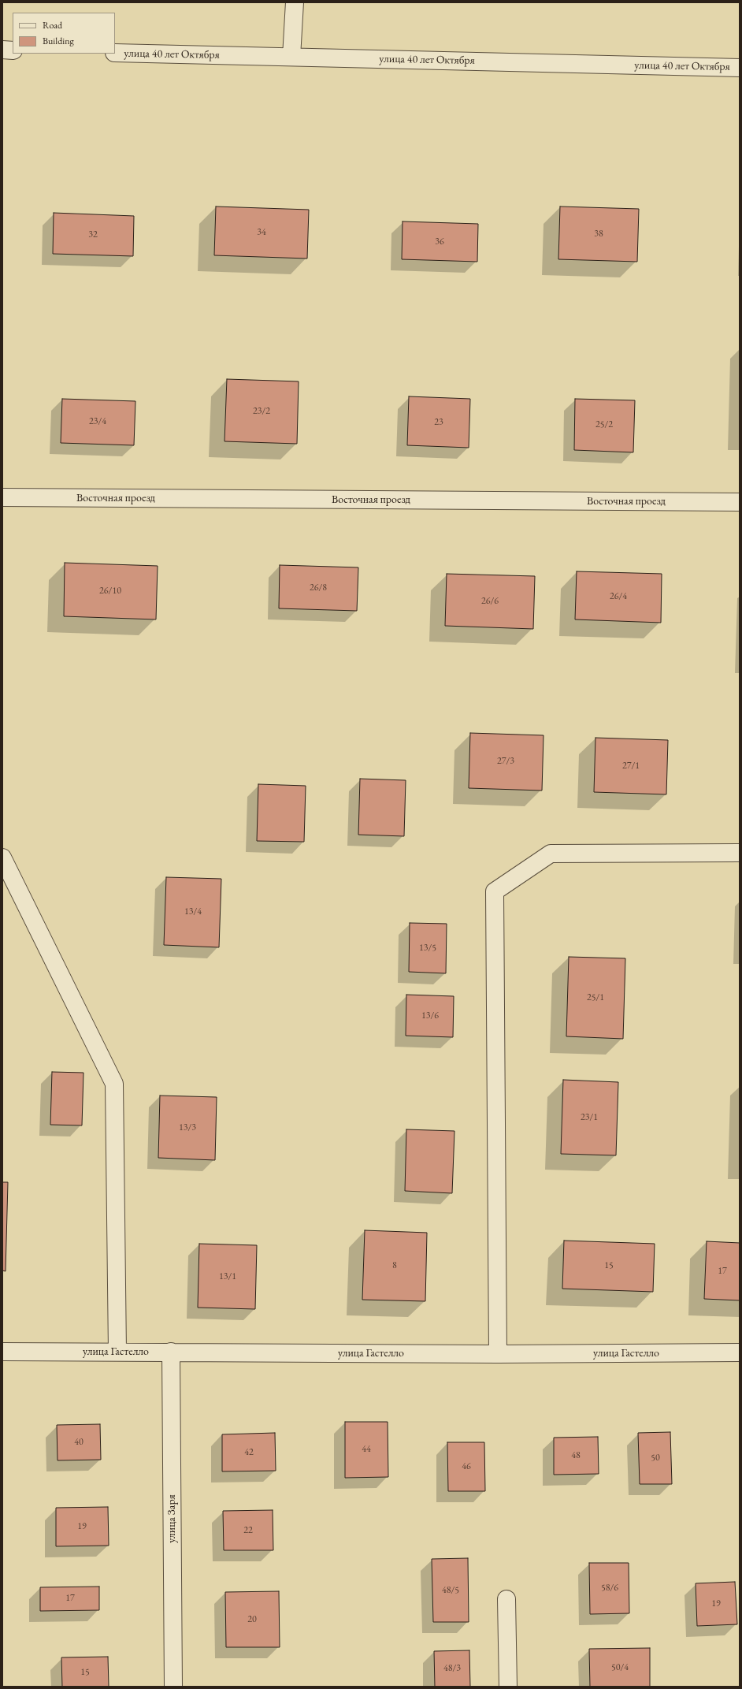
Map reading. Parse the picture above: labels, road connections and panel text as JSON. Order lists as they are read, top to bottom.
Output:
{
  "streets": {
    "street": [
      "улица 40 лет Октября",
      "Восточная проезд",
      "улица Гастелло",
      "улица Заря"
    ]
  },
  "crossings": [
    ["улица Гастелло", "улица Заря"]
  ],
  "house_numbers": [
    "34",
    "38",
    "32",
    "36",
    "23/2",
    "23/4",
    "23",
    "25/2",
    "26/8",
    "26/10",
    "26/4",
    "26/6",
    "27/3",
    "27/1",
    "13/4",
    "13/5",
    "25/1",
    "13/6",
    "23/1",
    "13/3",
    "8",
    "15",
    "17",
    "13/1",
    "40",
    "44",
    "42",
    "48",
    "50",
    "46",
    "19",
    "22",
    "58/6",
    "48/5",
    "17",
    "19",
    "20",
    "50/4",
    "48/3",
    "15"
  ],
  "legend": ["Road", "Building"]
}
